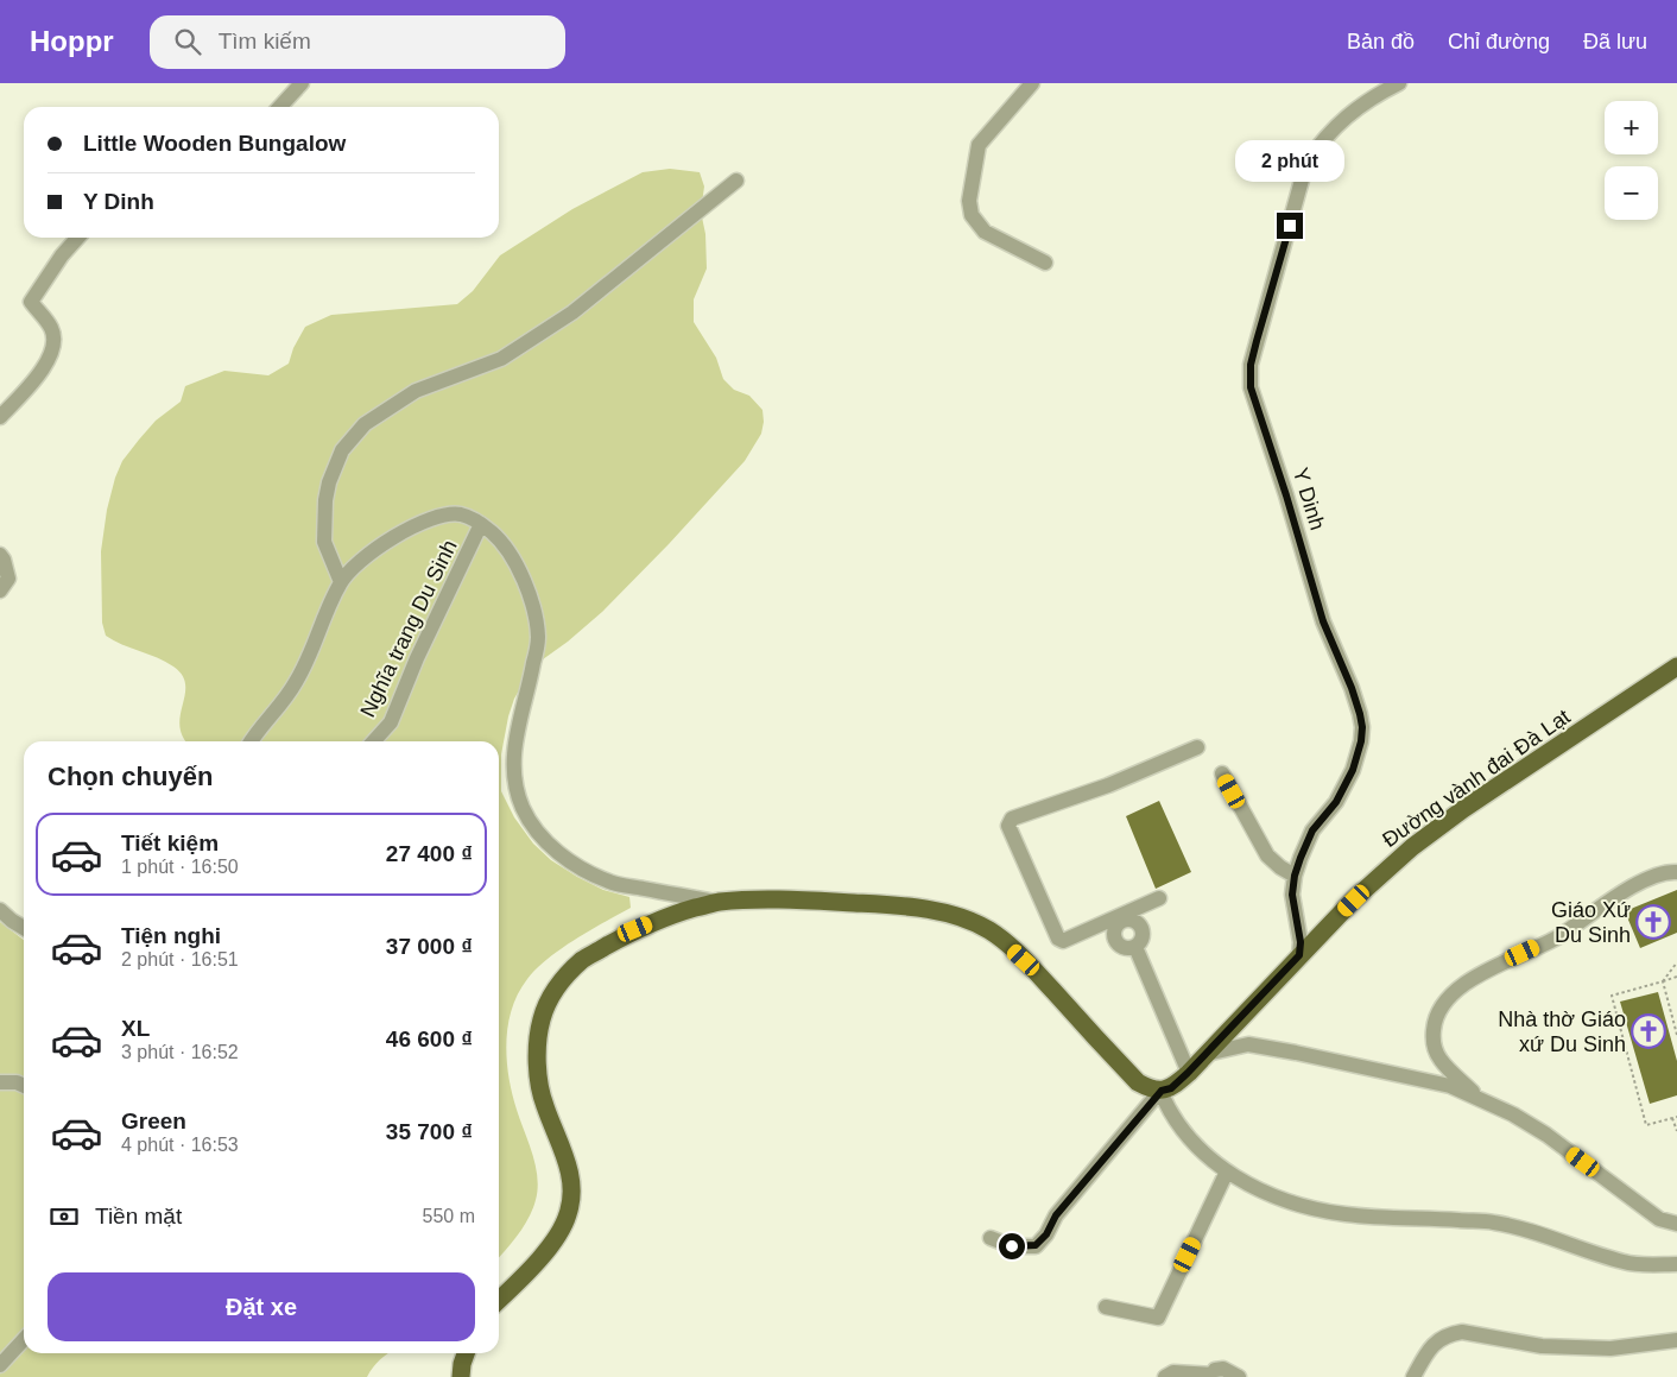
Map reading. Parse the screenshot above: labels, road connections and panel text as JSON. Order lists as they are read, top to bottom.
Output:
{
  "streets": {
    "main road": ["Đường vành đai Đà Lạt"],
    "street": ["Y Dinh", "Nghĩa trang Du Sinh"]
  },
  "crossings": [
    ["Y Dinh", "Đường vành đai Đà Lạt"]
  ],
  "places": {
    "church": ["Giáo Xứ Du Sinh", "Nhà thờ Giáo xứ Du Sinh"]
  },
  "page": {
    "header": "Hoppr",
    "search": "Tìm kiếm",
    "nav": ["Bản đồ", "Chỉ đường", "Đã lưu"],
    "map_buttons": ["+", "−"],
    "banner": ["Little Wooden Bungalow", "Y Dinh"],
    "bubble": "2 phút",
    "heading": "Chọn chuyến",
    "list": [
      {
        "name": "Tiết kiệm",
        "note": "1 phút · 16:50",
        "value": "27 400 ₫"
      },
      {
        "name": "Tiện nghi",
        "note": "2 phút · 16:51",
        "value": "37 000 ₫"
      },
      {
        "name": "XL",
        "note": "3 phút · 16:52",
        "value": "46 600 ₫"
      },
      {
        "name": "Green",
        "note": "4 phút · 16:53",
        "value": "35 700 ₫"
      }
    ],
    "pay": ["Tiền mặt", "550 m"],
    "buttons": "Đặt xe"
  }
}
